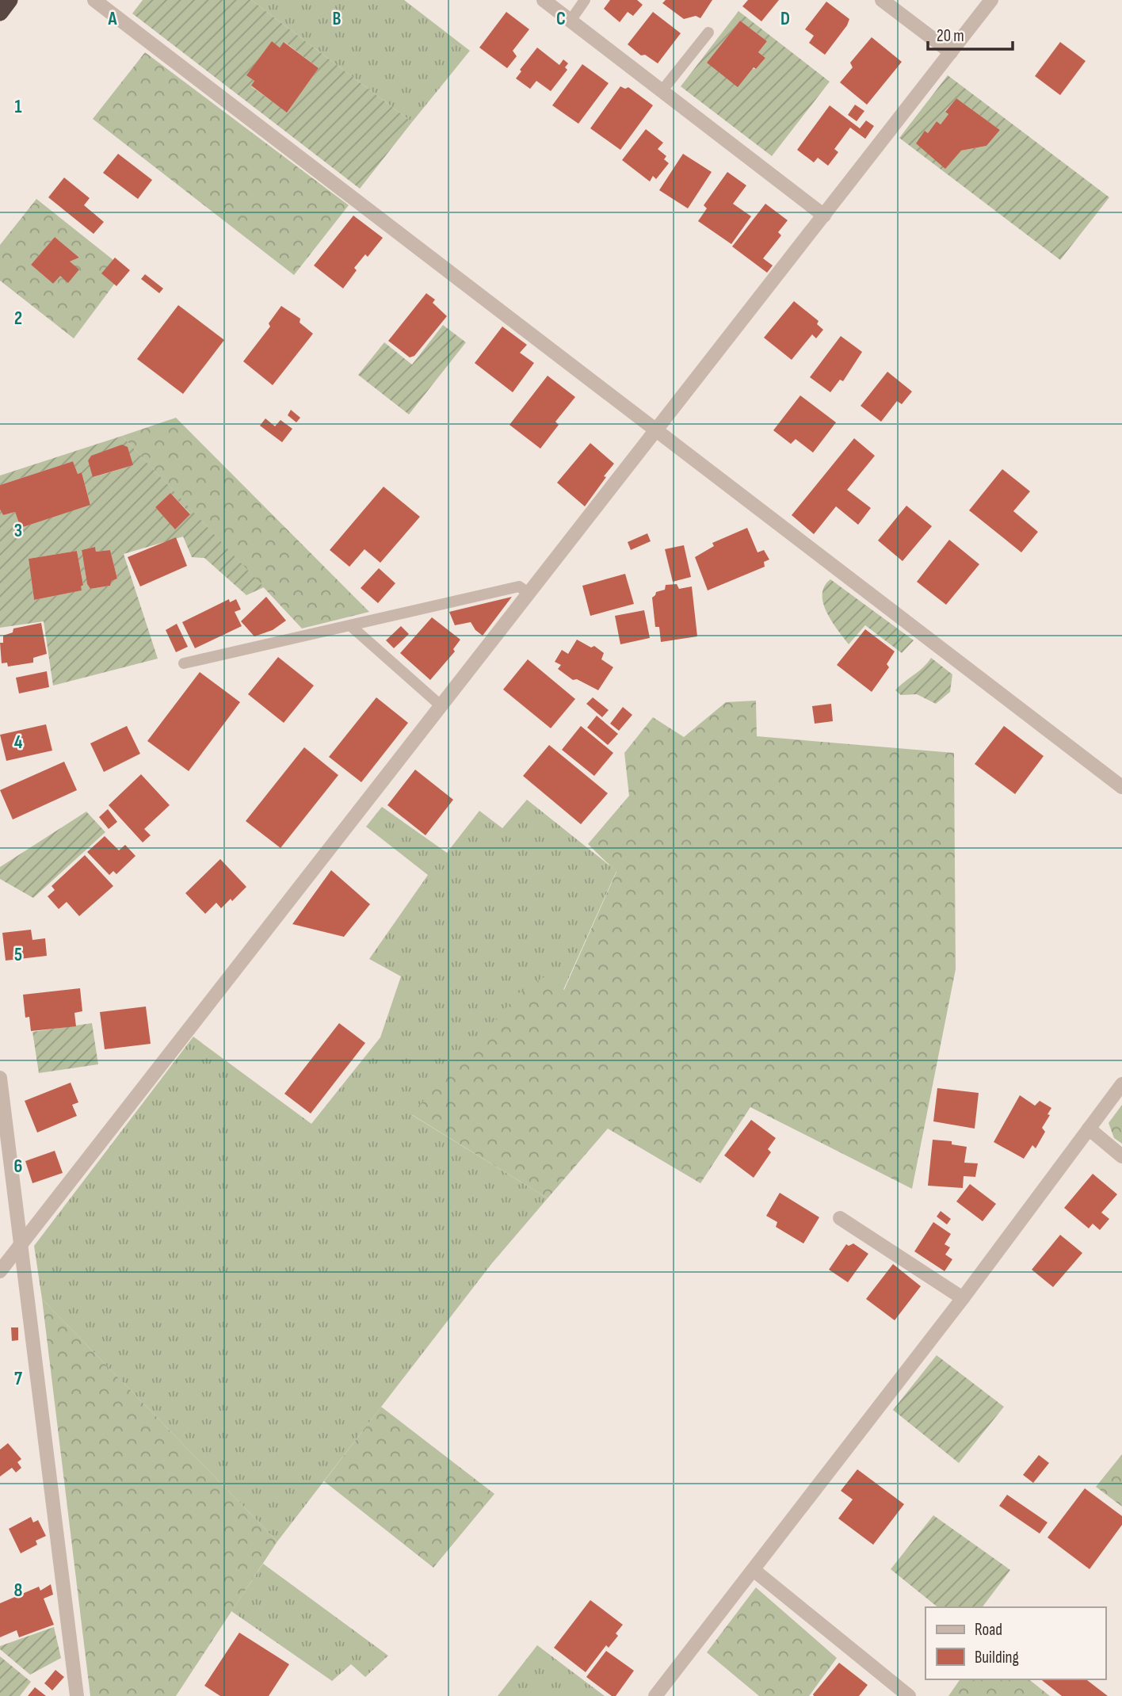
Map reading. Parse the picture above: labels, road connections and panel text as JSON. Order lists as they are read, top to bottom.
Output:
{
  "legend": ["Road", "Building"],
  "scale_bar": "20 m",
  "grid": {
    "columns": [
      "A",
      "B",
      "C",
      "D"
    ],
    "rows": [
      "1",
      "2",
      "3",
      "4",
      "5",
      "6",
      "7",
      "8"
    ]
  }
}
